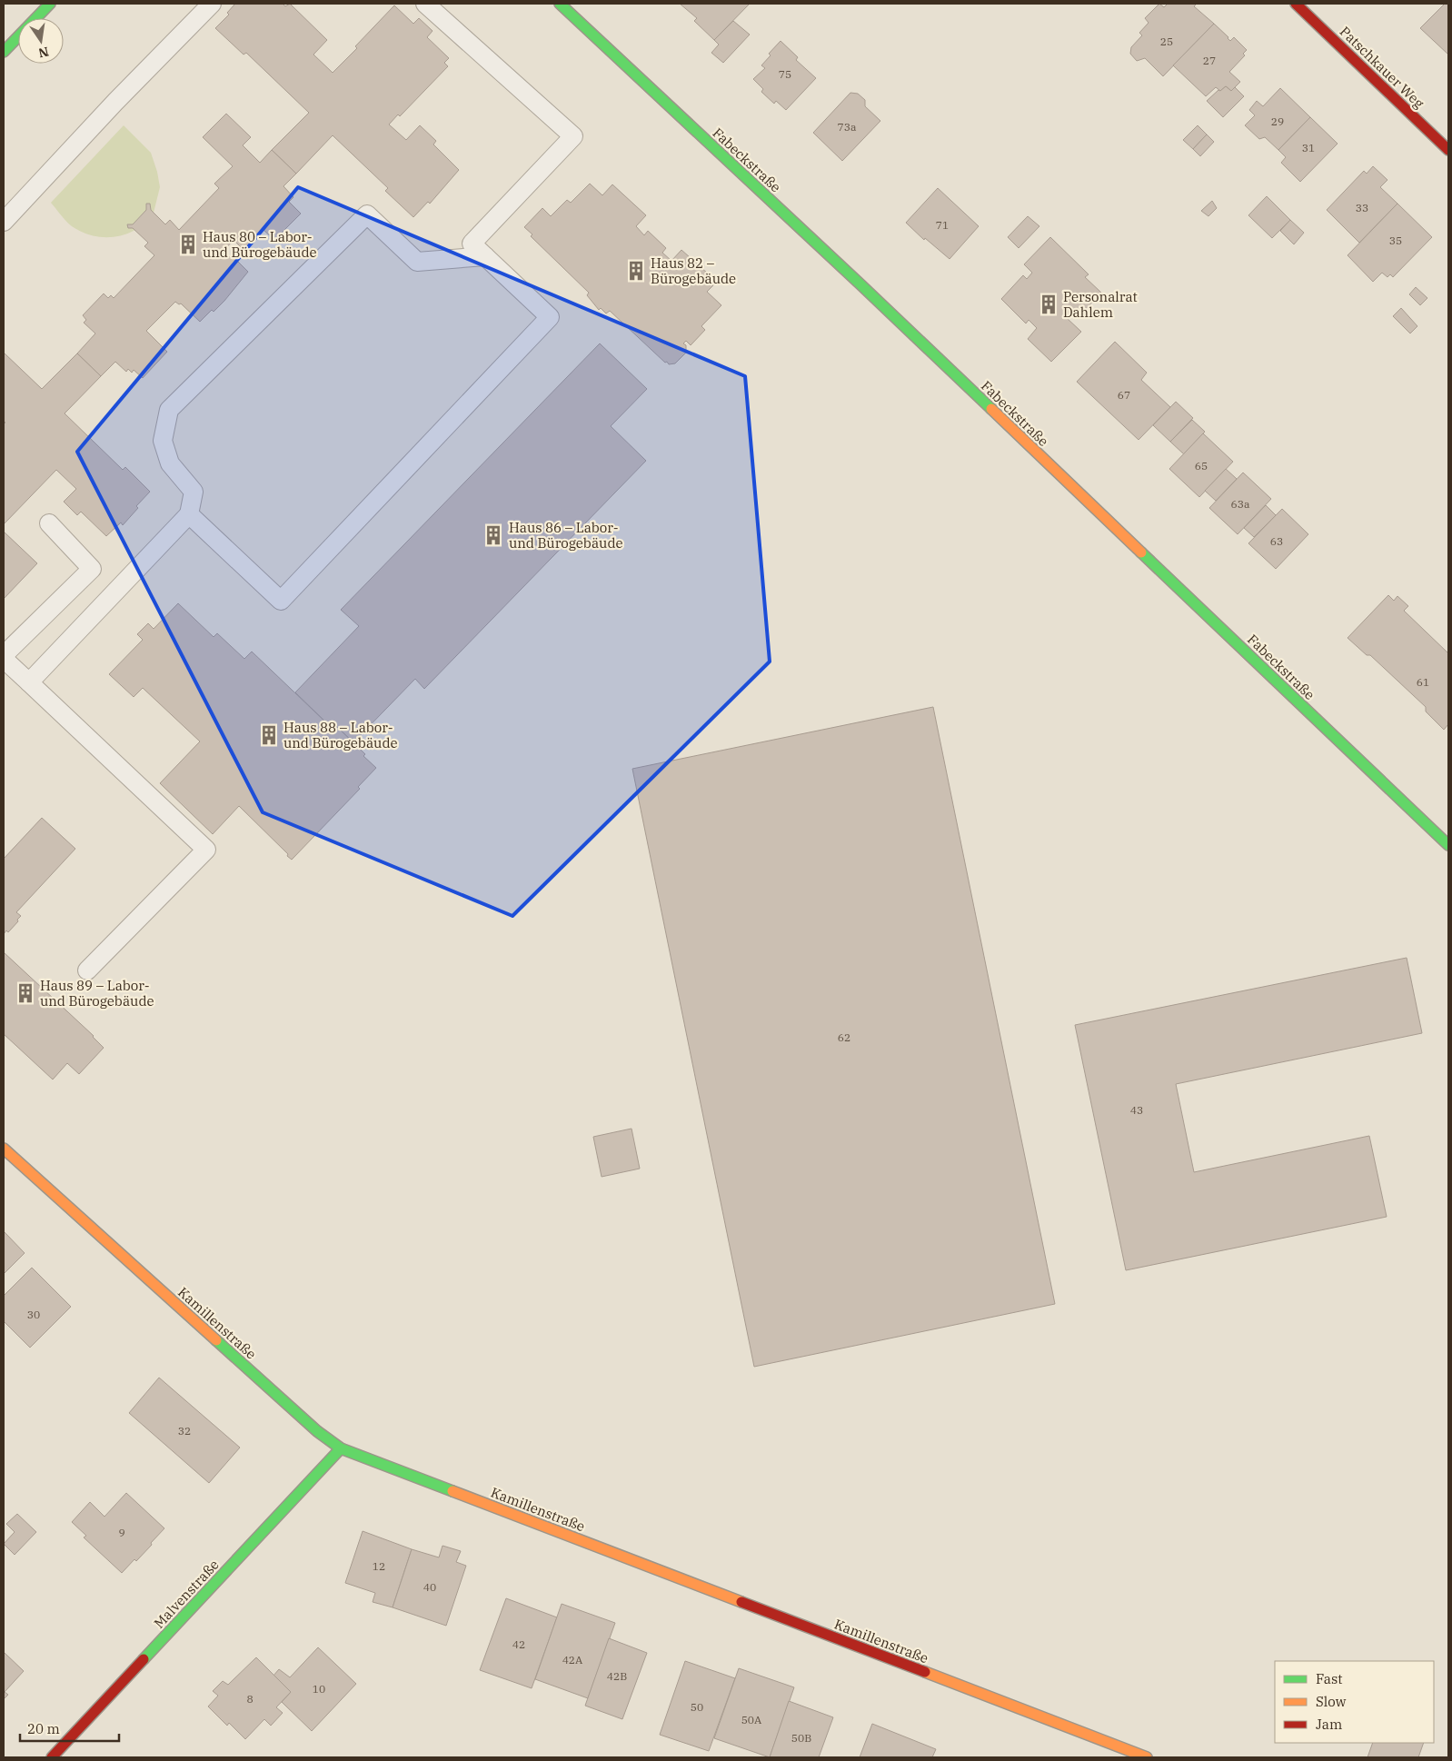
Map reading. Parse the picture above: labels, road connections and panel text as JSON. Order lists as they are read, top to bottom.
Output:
{
  "streets": {
    "street": [
      "Patschkauer Weg",
      "Fabeckstraße",
      "Kamillenstraße",
      "Malvenstraße"
    ]
  },
  "crossings": [
    ["Kamillenstraße", "Malvenstraße"]
  ],
  "places": {
    "building": [
      "Haus 80 – Labor- und Bürogebäude",
      "Haus 82 – Bürogebäude",
      "Personalrat Dahlem",
      "Haus 86 – Labor- und Bürogebäude",
      "Haus 88 – Labor- und Bürogebäude",
      "Haus 89 – Labor- und Bürogebäude"
    ]
  },
  "house_numbers": [
    "25",
    "27",
    "75",
    "29",
    "73a",
    "31",
    "33",
    "71",
    "35",
    "67",
    "65",
    "63a",
    "63",
    "61",
    "62",
    "43",
    "30",
    "32",
    "9",
    "12",
    "40",
    "42",
    "42A",
    "42B",
    "10",
    "8",
    "50",
    "50A",
    "50B"
  ],
  "legend": ["Fast", "Slow", "Jam"],
  "scale_bar": "20 m",
  "north": "bottom"
}
